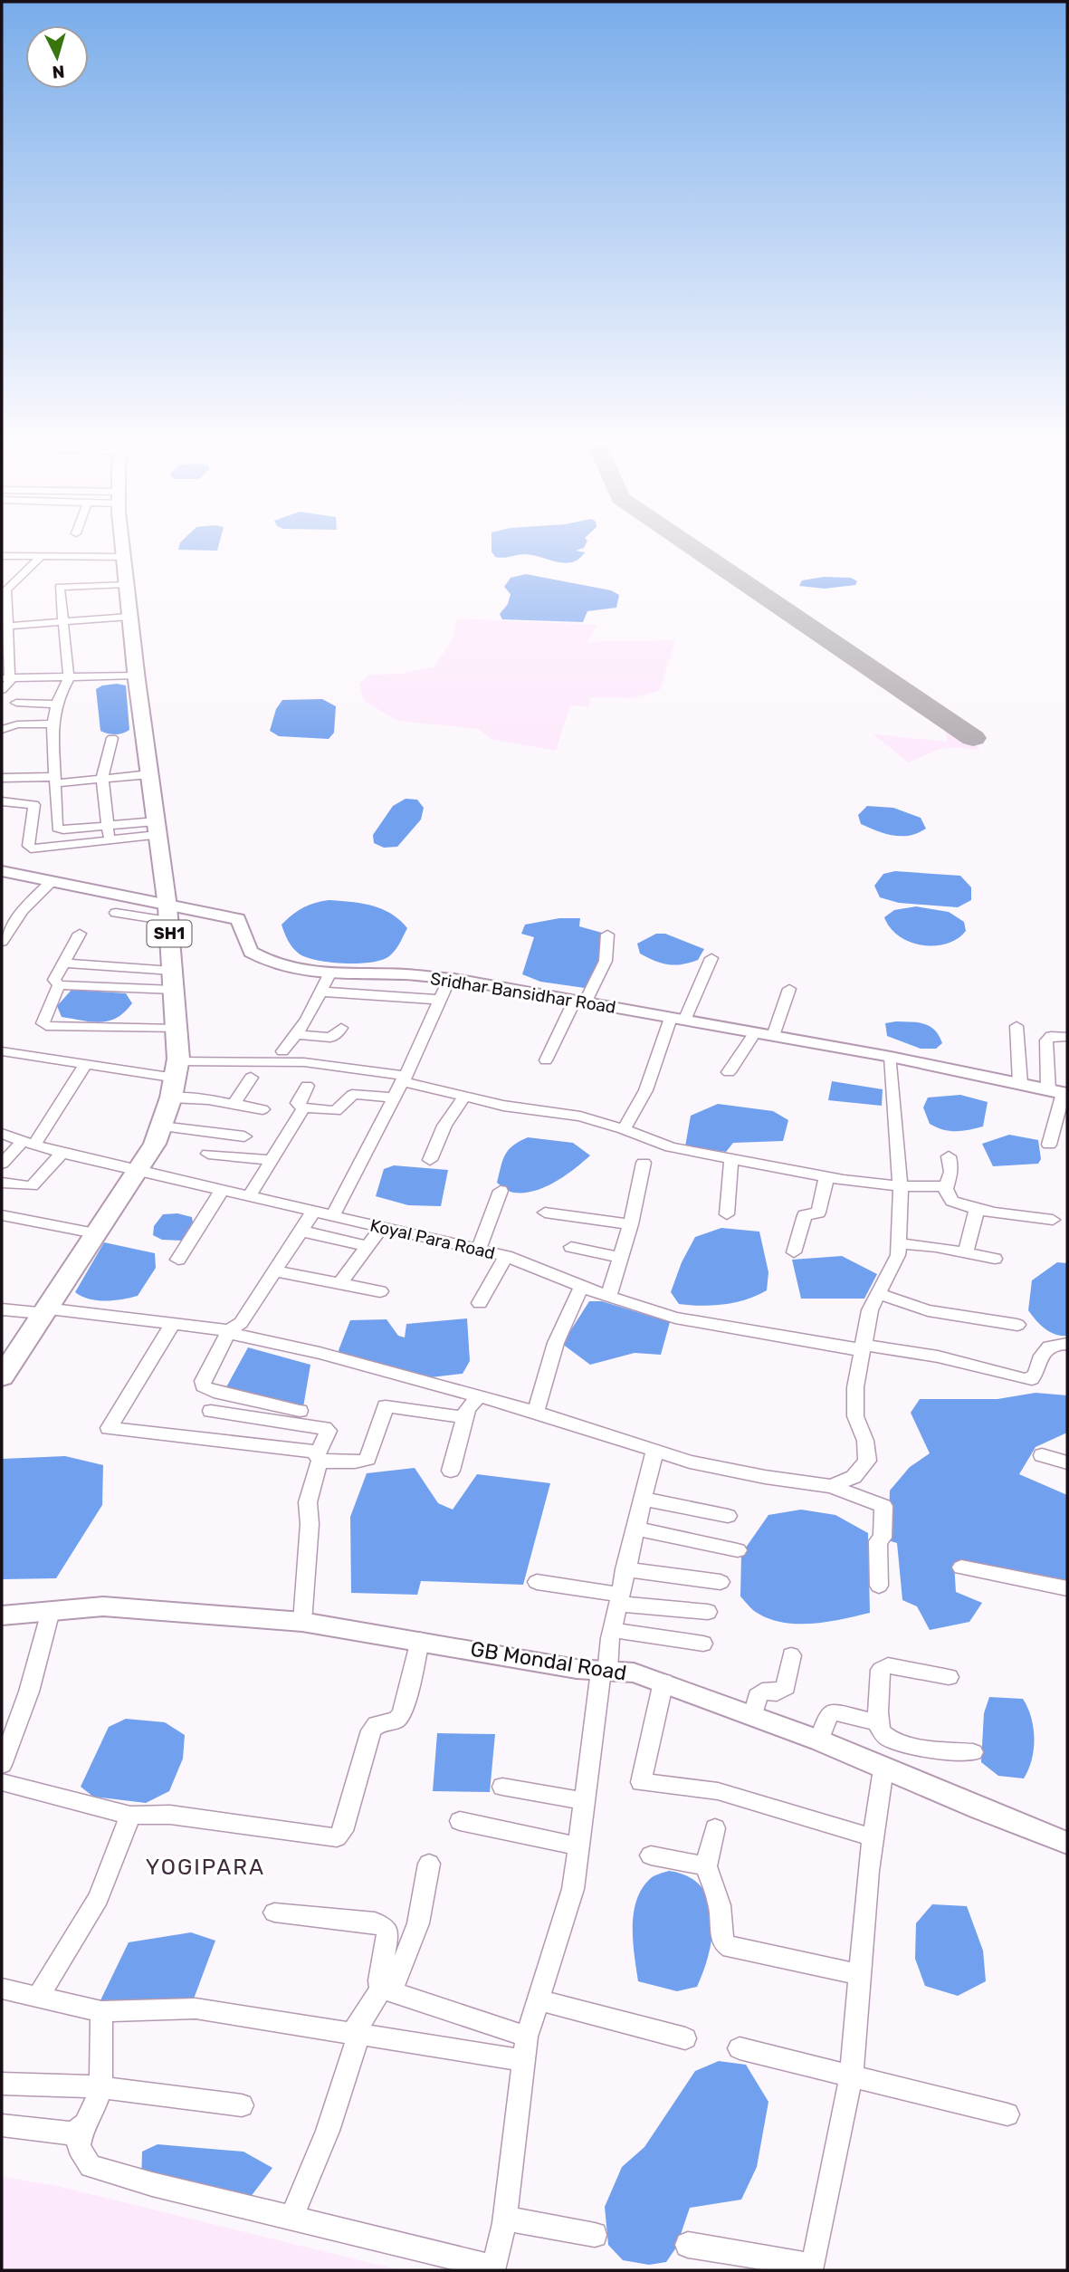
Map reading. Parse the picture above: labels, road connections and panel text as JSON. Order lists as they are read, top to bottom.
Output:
{
  "streets": {
    "main road": ["SH1"],
    "street": ["Sridhar Bansidhar Road", "Koyal Para Road", "GB Mondal Road"]
  },
  "crossings": [
    ["SH1", "Sridhar Bansidhar Road"],
    ["SH1", "Koyal Para Road"]
  ],
  "districts": ["YOGIPARA"],
  "north": "bottom"
}
